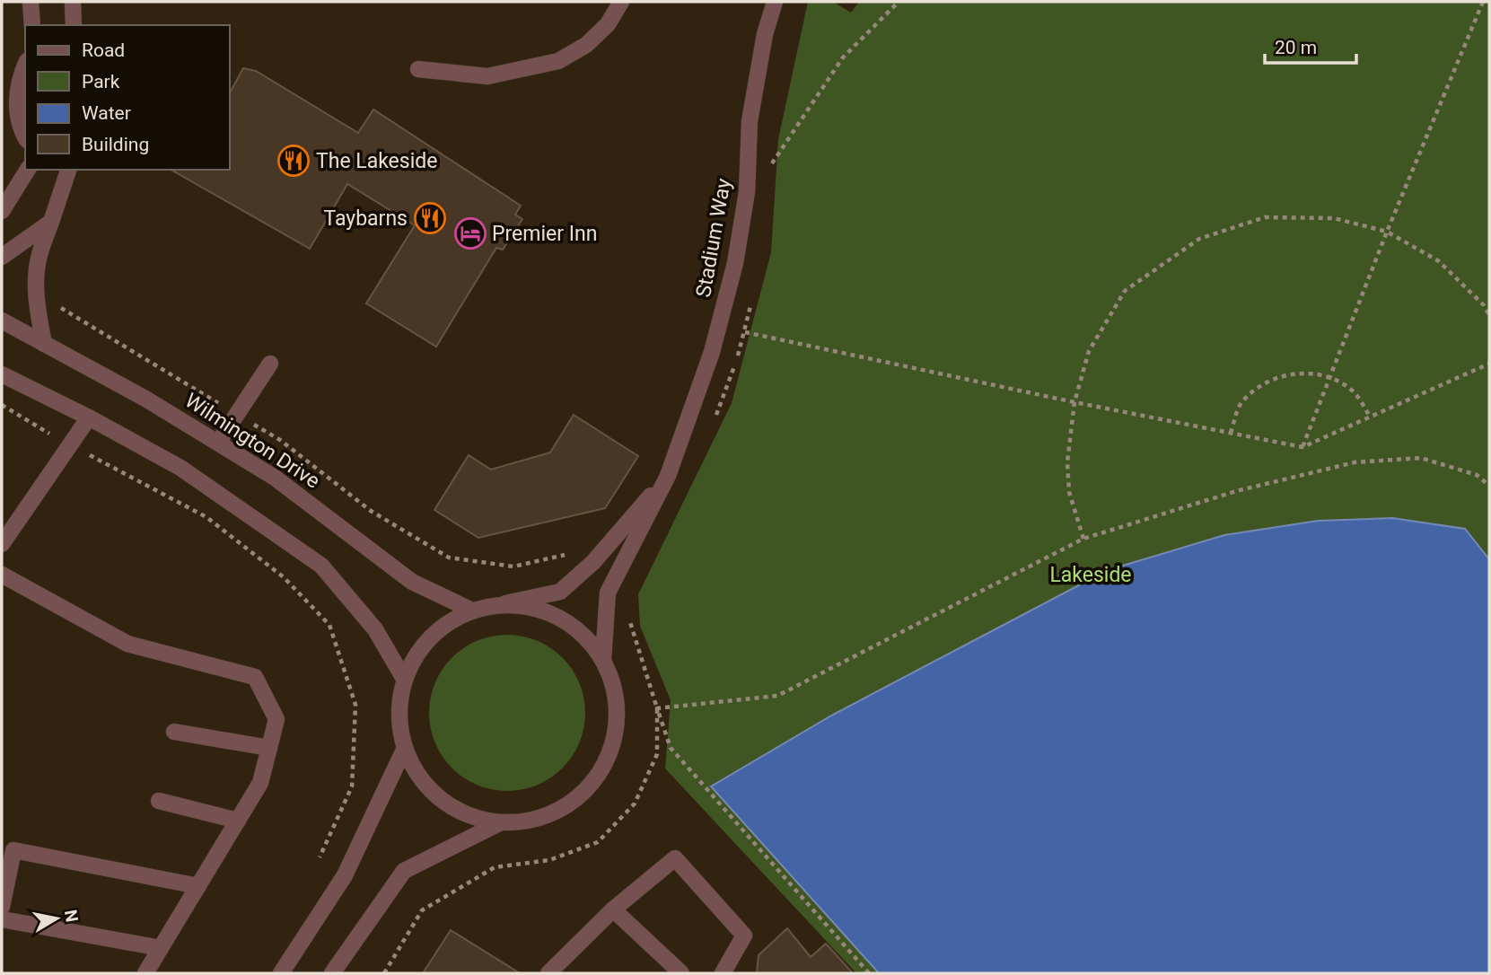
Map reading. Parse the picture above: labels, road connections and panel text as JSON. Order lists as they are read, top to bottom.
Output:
{
  "streets": {
    "street": ["Stadium Way", "Wilmington Drive"]
  },
  "crossings": [
    ["Stadium Way", "Wilmington Drive"]
  ],
  "parks": ["Lakeside"],
  "places": {
    "restaurant": ["The Lakeside", "Taybarns"],
    "hotel": ["Premier Inn"]
  },
  "legend": [
    "Road",
    "Park",
    "Water",
    "Building"
  ],
  "scale_bar": "20 m",
  "north": "right"
}
